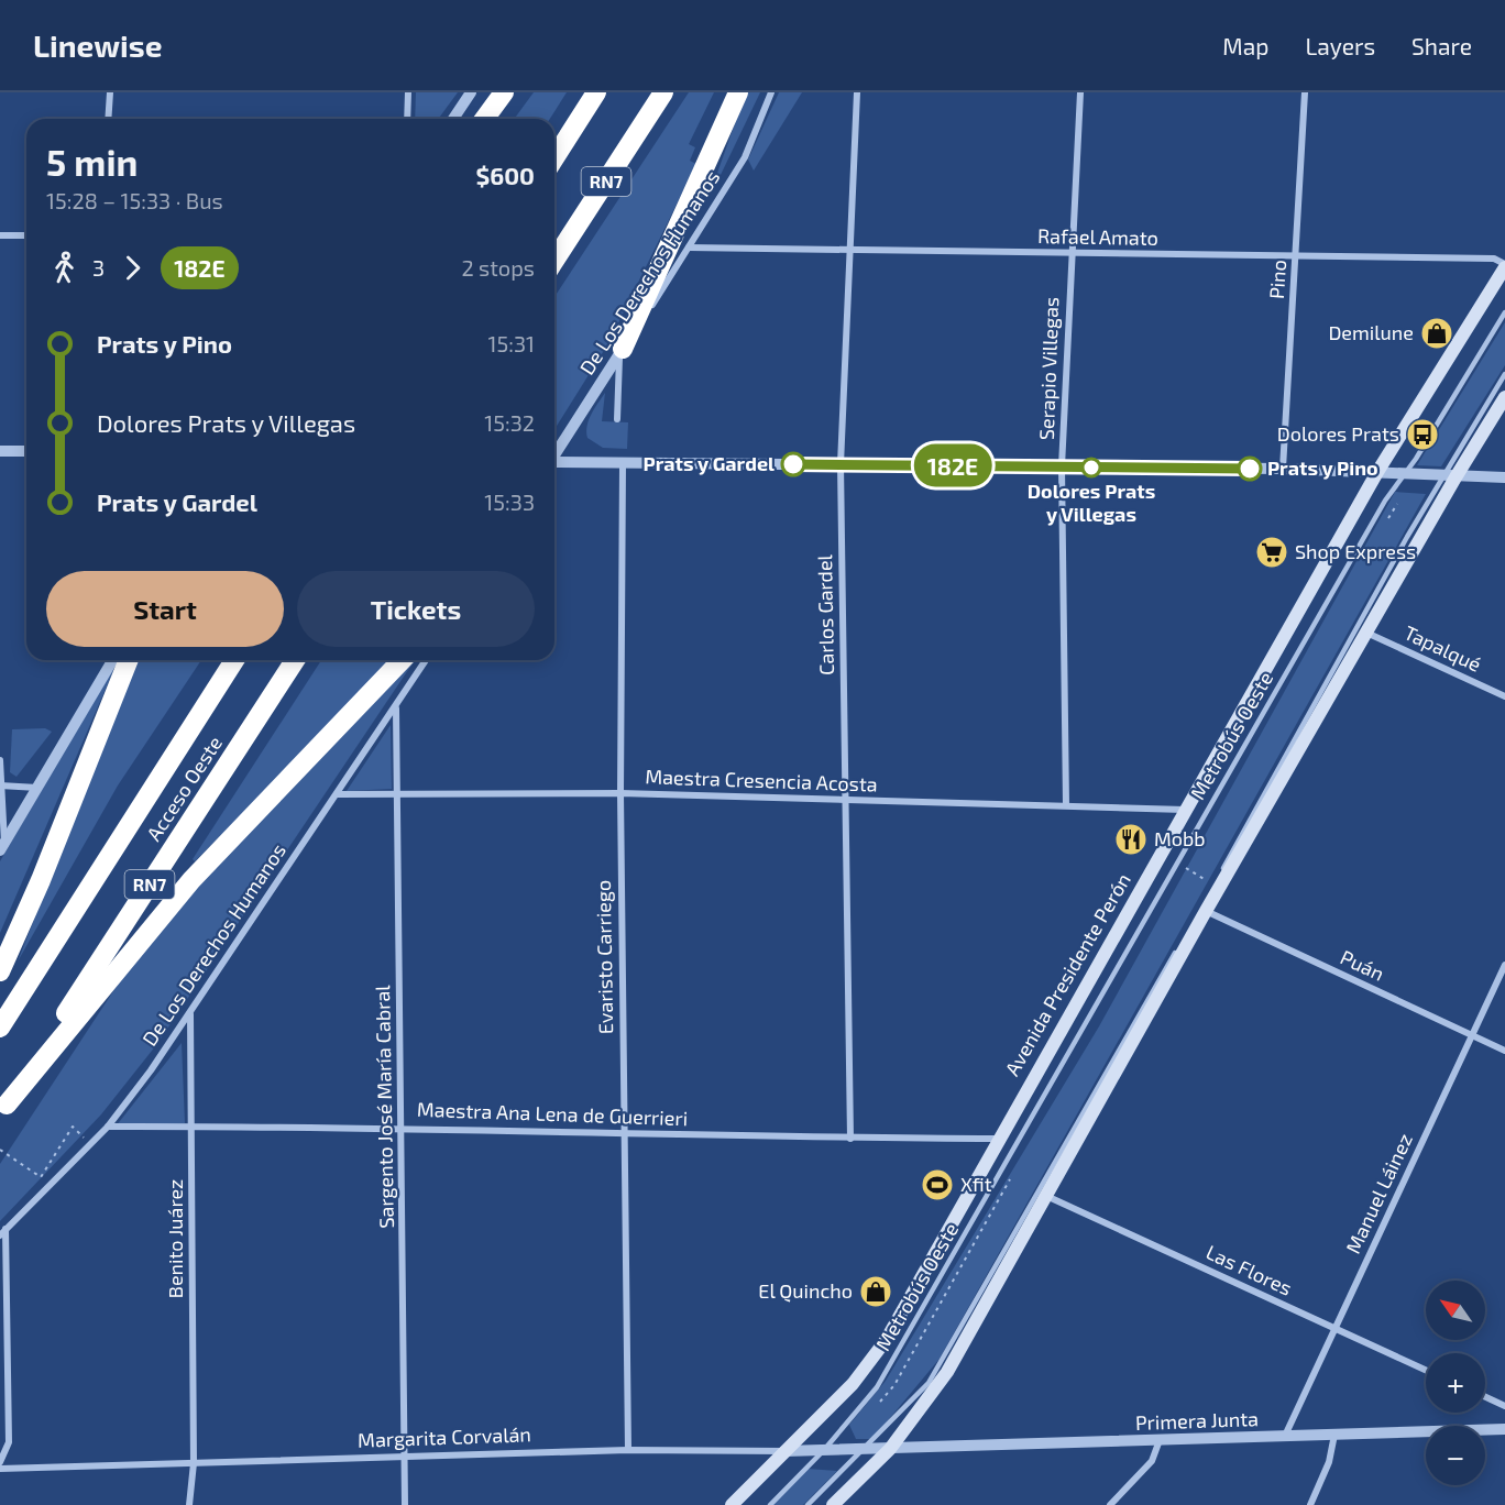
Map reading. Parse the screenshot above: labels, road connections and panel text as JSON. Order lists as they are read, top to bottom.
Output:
{
  "streets": {
    "highway": ["RN7", "Acceso Oeste"],
    "main road": ["Avenida Presidente Perón"],
    "street": [
      "Rafael Amato",
      "De Los Derechos Humanos",
      "Pino",
      "Serapio Villegas",
      "Carlos Gardel",
      "Tapalqué",
      "Maestra Cresencia Acosta",
      "Evaristo Carriego",
      "Puán",
      "Sargento José María Cabral",
      "Maestra Ana Lena de Guerrieri",
      "Manuel Láinez",
      "Benito Juárez",
      "Las Flores",
      "Primera Junta",
      "Margarita Corvalán"
    ],
    "lane": ["Metrobús Oeste"]
  },
  "crossings": [
    ["Rafael Amato", "De Los Derechos Humanos"],
    ["Rafael Amato", "Pino"],
    ["Rafael Amato", "Serapio Villegas"],
    ["Rafael Amato", "Carlos Gardel"],
    ["Rafael Amato", "Avenida Presidente Perón"],
    ["De Los Derechos Humanos", "Maestra Cresencia Acosta"],
    ["De Los Derechos Humanos", "Sargento José María Cabral"],
    ["De Los Derechos Humanos", "Maestra Ana Lena de Guerrieri"],
    ["De Los Derechos Humanos", "Benito Juárez"],
    ["Serapio Villegas", "Maestra Cresencia Acosta"],
    ["Carlos Gardel", "Maestra Cresencia Acosta"],
    ["Carlos Gardel", "Maestra Ana Lena de Guerrieri"],
    ["Metrobús Oeste", "Margarita Corvalán"],
    ["Maestra Cresencia Acosta", "Evaristo Carriego"],
    ["Maestra Cresencia Acosta", "Avenida Presidente Perón"],
    ["Maestra Cresencia Acosta", "Sargento José María Cabral"],
    ["Evaristo Carriego", "Maestra Ana Lena de Guerrieri"],
    ["Evaristo Carriego", "Margarita Corvalán"],
    ["Puán", "Manuel Láinez"],
    ["Avenida Presidente Perón", "Maestra Ana Lena de Guerrieri"],
    ["Avenida Presidente Perón", "Margarita Corvalán"],
    ["Sargento José María Cabral", "Maestra Ana Lena de Guerrieri"],
    ["Sargento José María Cabral", "Margarita Corvalán"],
    ["Maestra Ana Lena de Guerrieri", "Benito Juárez"],
    ["Manuel Láinez", "Las Flores"],
    ["Manuel Láinez", "Primera Junta"],
    ["Benito Juárez", "Margarita Corvalán"],
    ["Primera Junta", "Margarita Corvalán"]
  ],
  "places": {
    "shop": ["Demilune", "El Quincho"],
    "bus stop": ["Dolores Prats"],
    "other": ["Prats y Gardel", "Dolores Prats y Villegas", "Prats y Pino"],
    "supermarket": ["Shop Express"],
    "restaurant": ["Mobb"],
    "sports": ["Xfit"]
  },
  "lines": ["bus line 182E"],
  "north": "top left",
  "page": {
    "header": "Linewise",
    "nav": ["Map", "Layers", "Share"],
    "on_map": "182E",
    "heading": ["5 min", "15:28 – 15:33 · Bus", "$600"],
    "legs": ["3", "182E", "2 stops"],
    "list": [
      {
        "name": "Prats y Pino",
        "value": "15:31"
      },
      {
        "name": "Dolores Prats y Villegas",
        "value": "15:32"
      },
      {
        "name": "Prats y Gardel",
        "value": "15:33"
      }
    ],
    "buttons": ["Start", "Tickets"],
    "map_buttons": ["+", "−"]
  }
}
